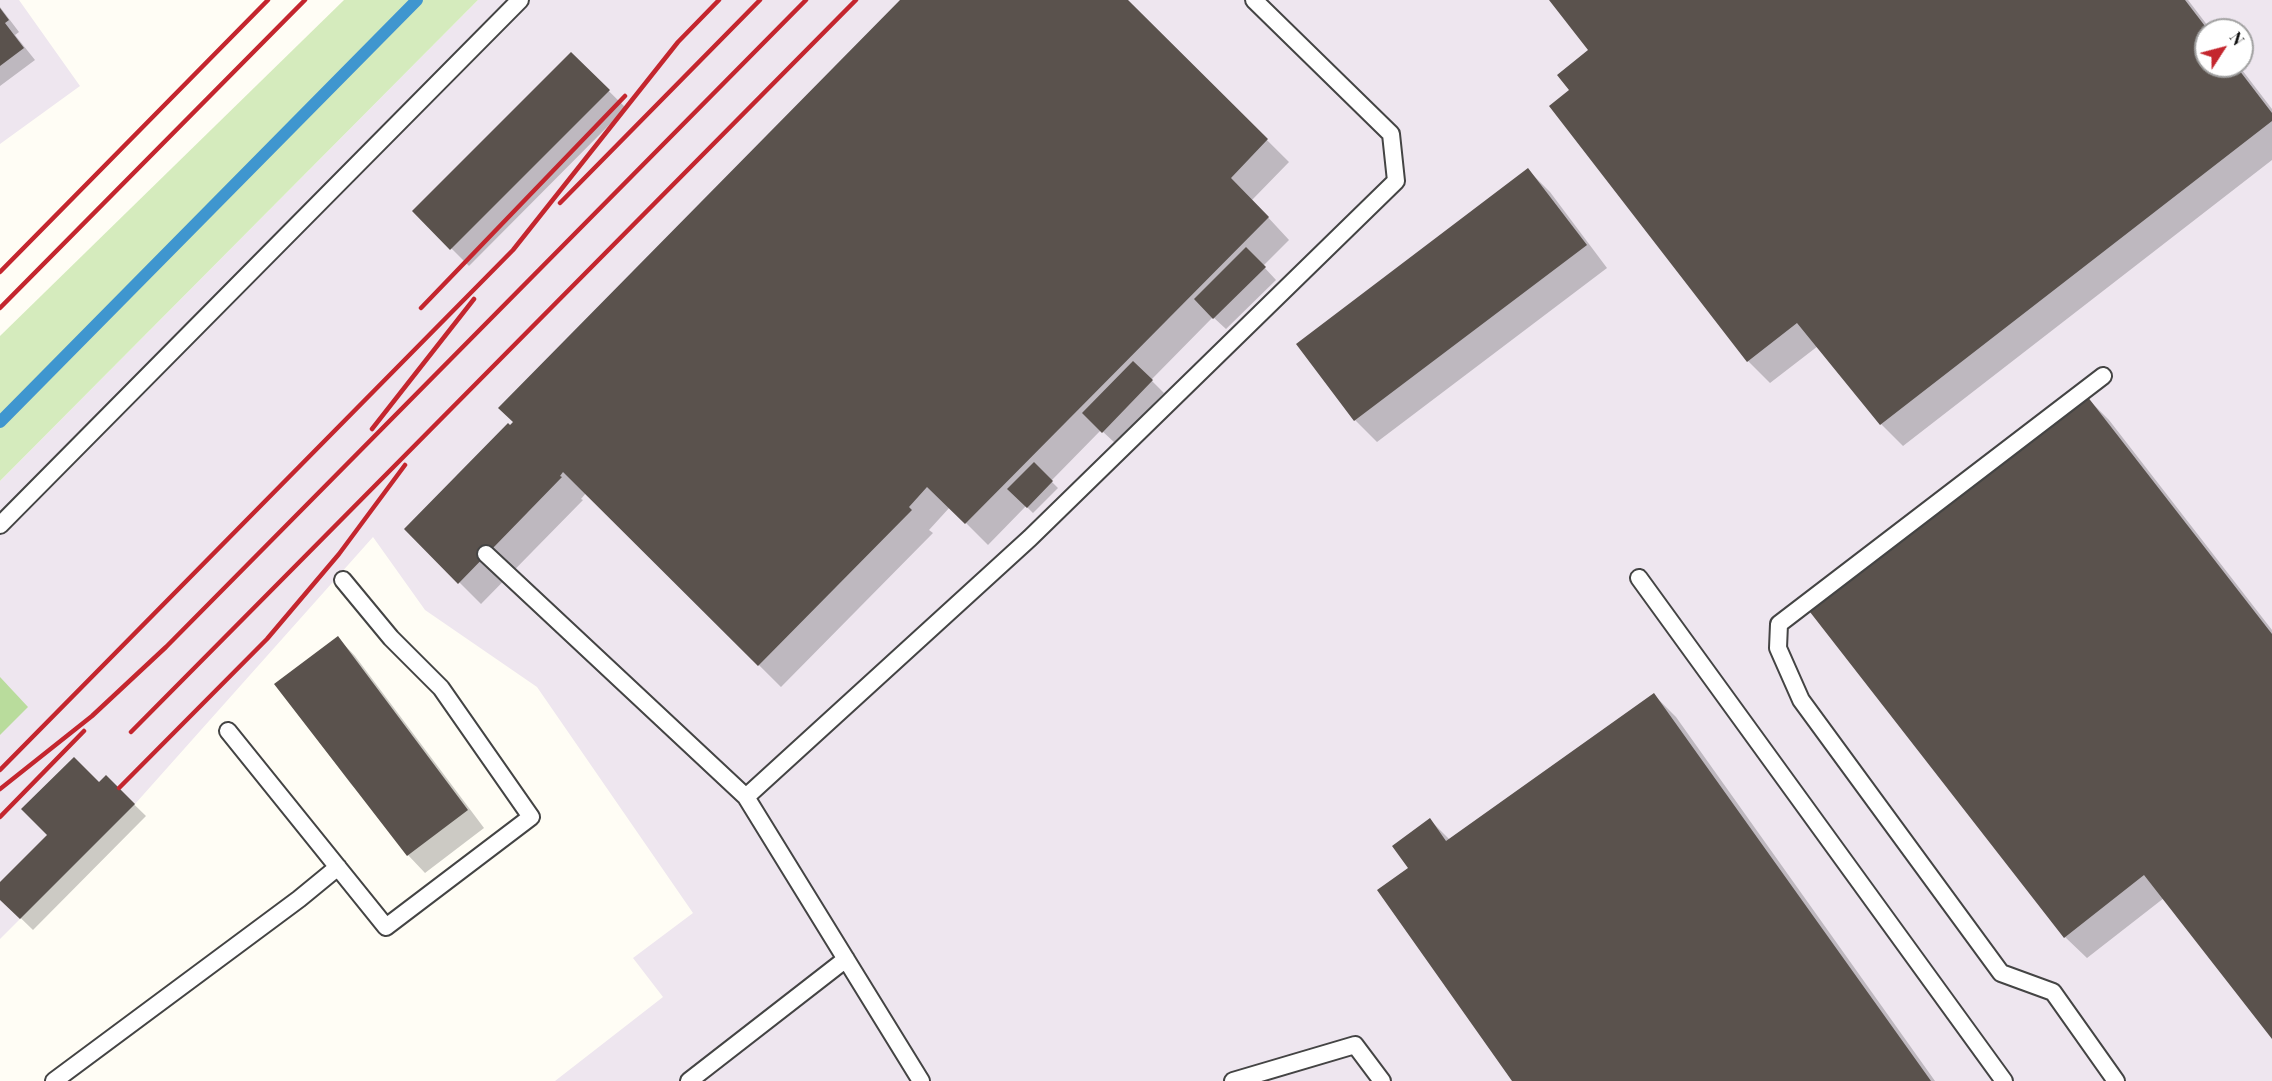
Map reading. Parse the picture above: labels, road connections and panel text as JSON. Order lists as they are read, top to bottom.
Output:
{
  "north": "top right"
}
